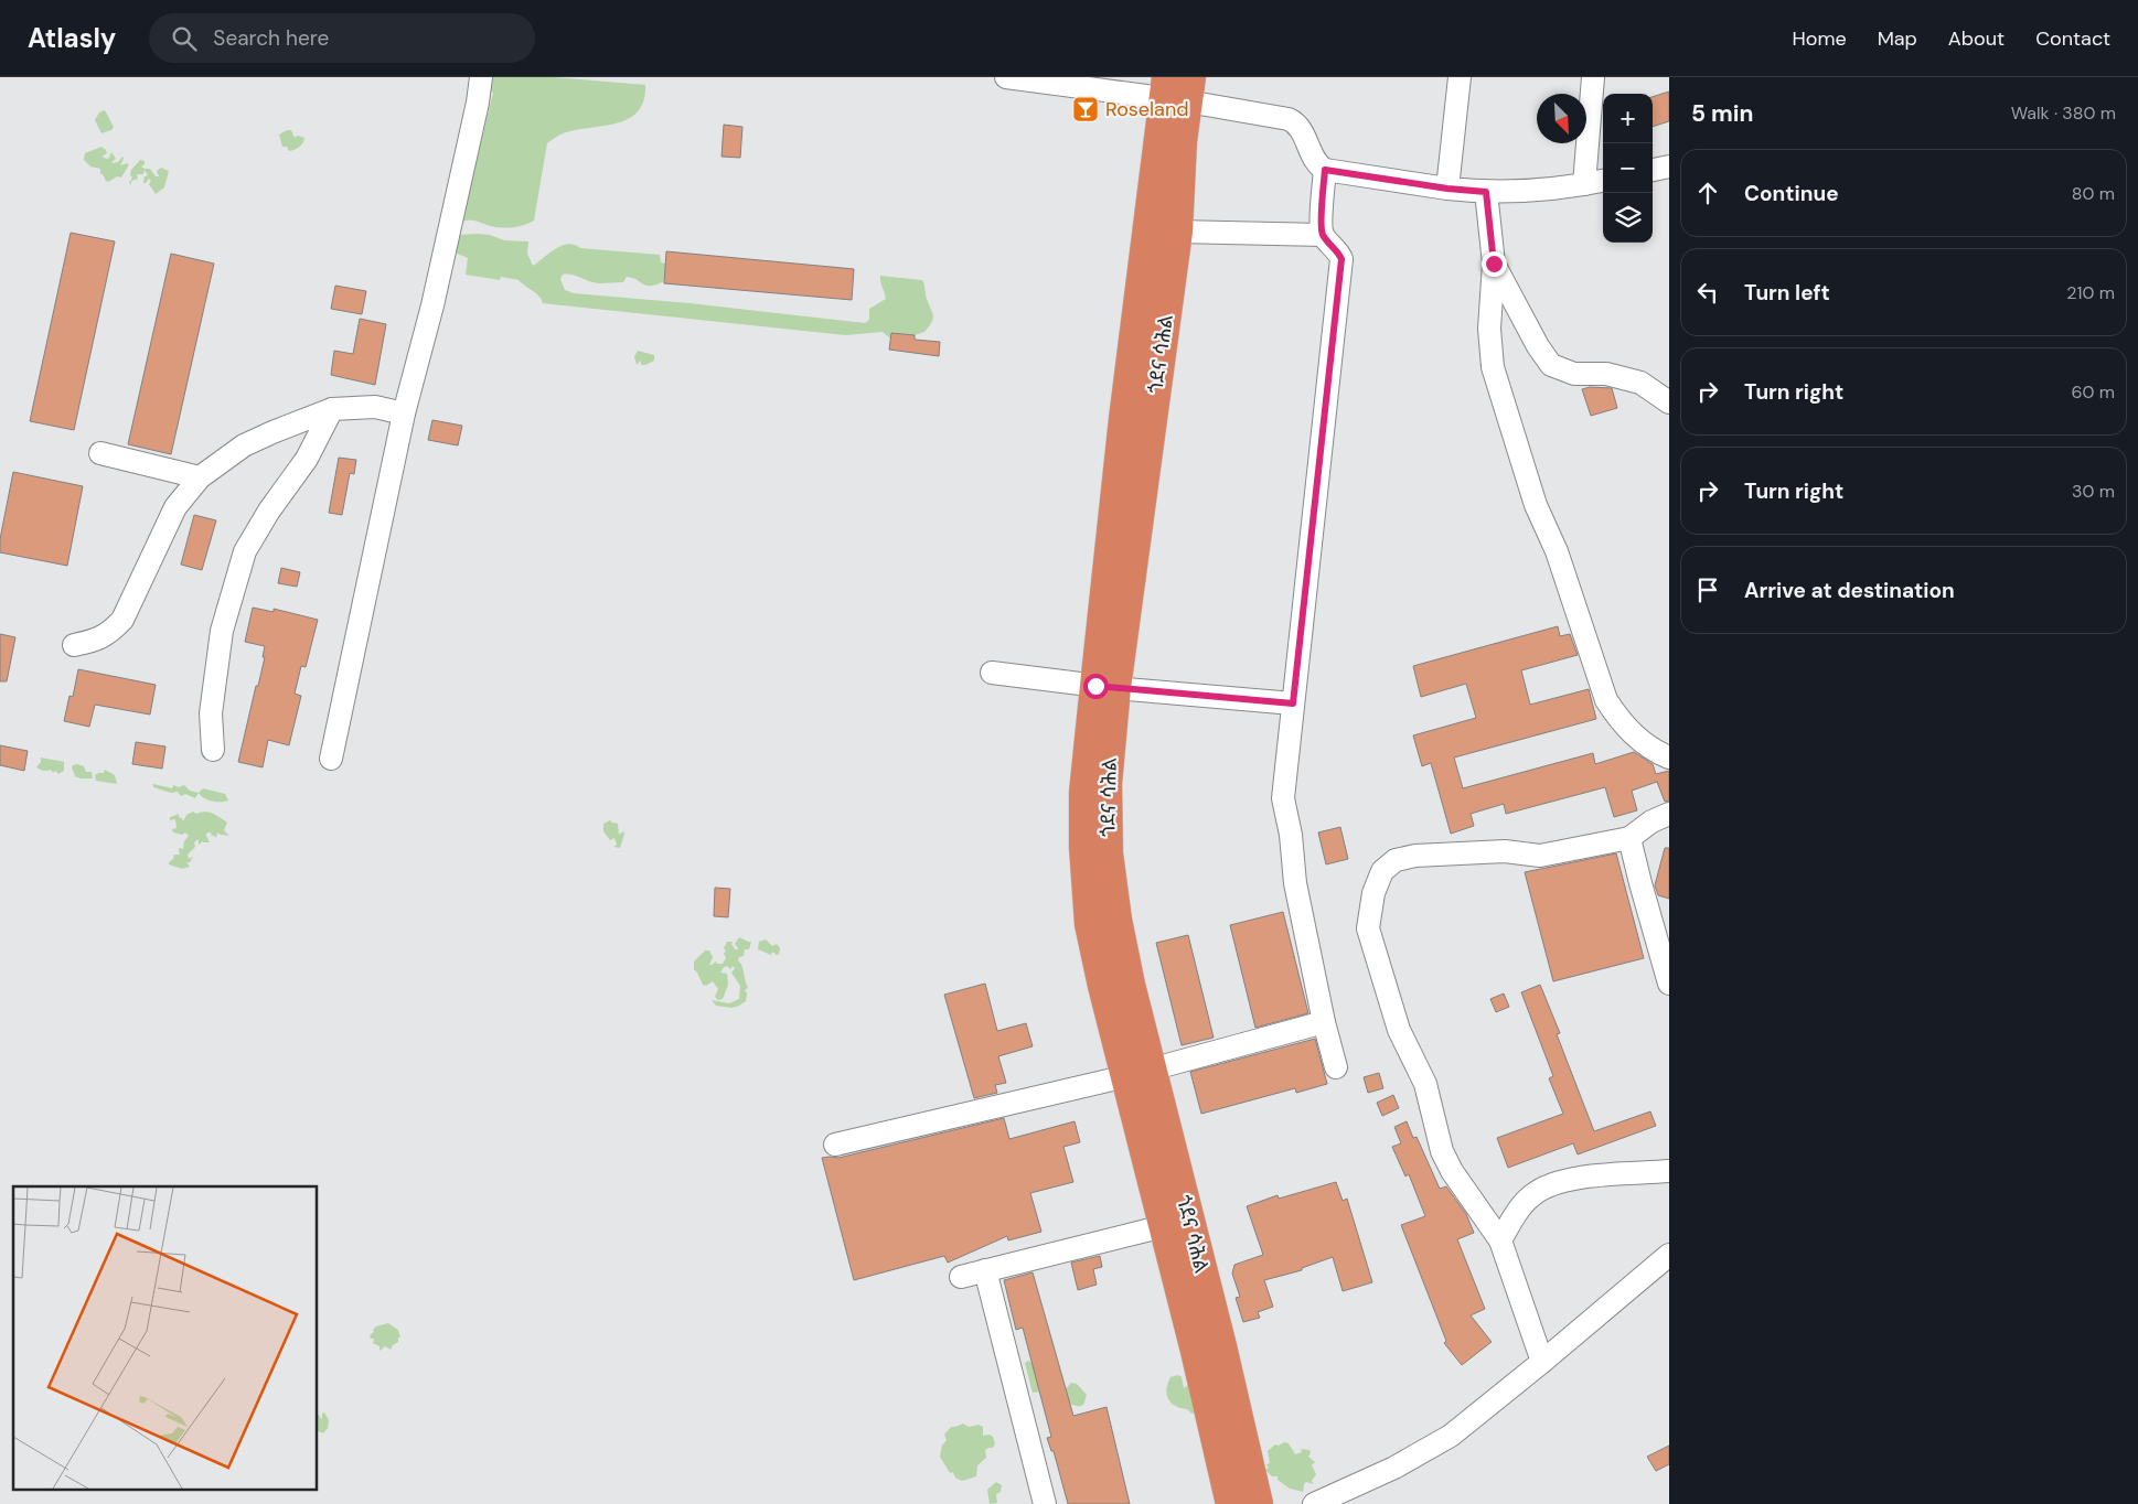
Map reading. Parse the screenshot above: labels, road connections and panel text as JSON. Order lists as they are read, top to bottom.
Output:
{
  "streets": {
    "highway": ["ጎደና ሳሕል"]
  },
  "places": {
    "bar": ["Roseland"]
  },
  "north": "bottom right",
  "page": {
    "header": "Atlasly",
    "search": "Search here",
    "nav": [
      "Home",
      "Map",
      "About",
      "Contact"
    ],
    "heading": ["5 min", "Walk · 380 m"],
    "map_buttons": ["+", "−"],
    "list": [
      ["Continue", "80 m"],
      ["Turn left", "210 m"],
      ["Turn right", "60 m"],
      ["Turn right", "30 m"],
      "Arrive at destination"
    ]
  }
}
